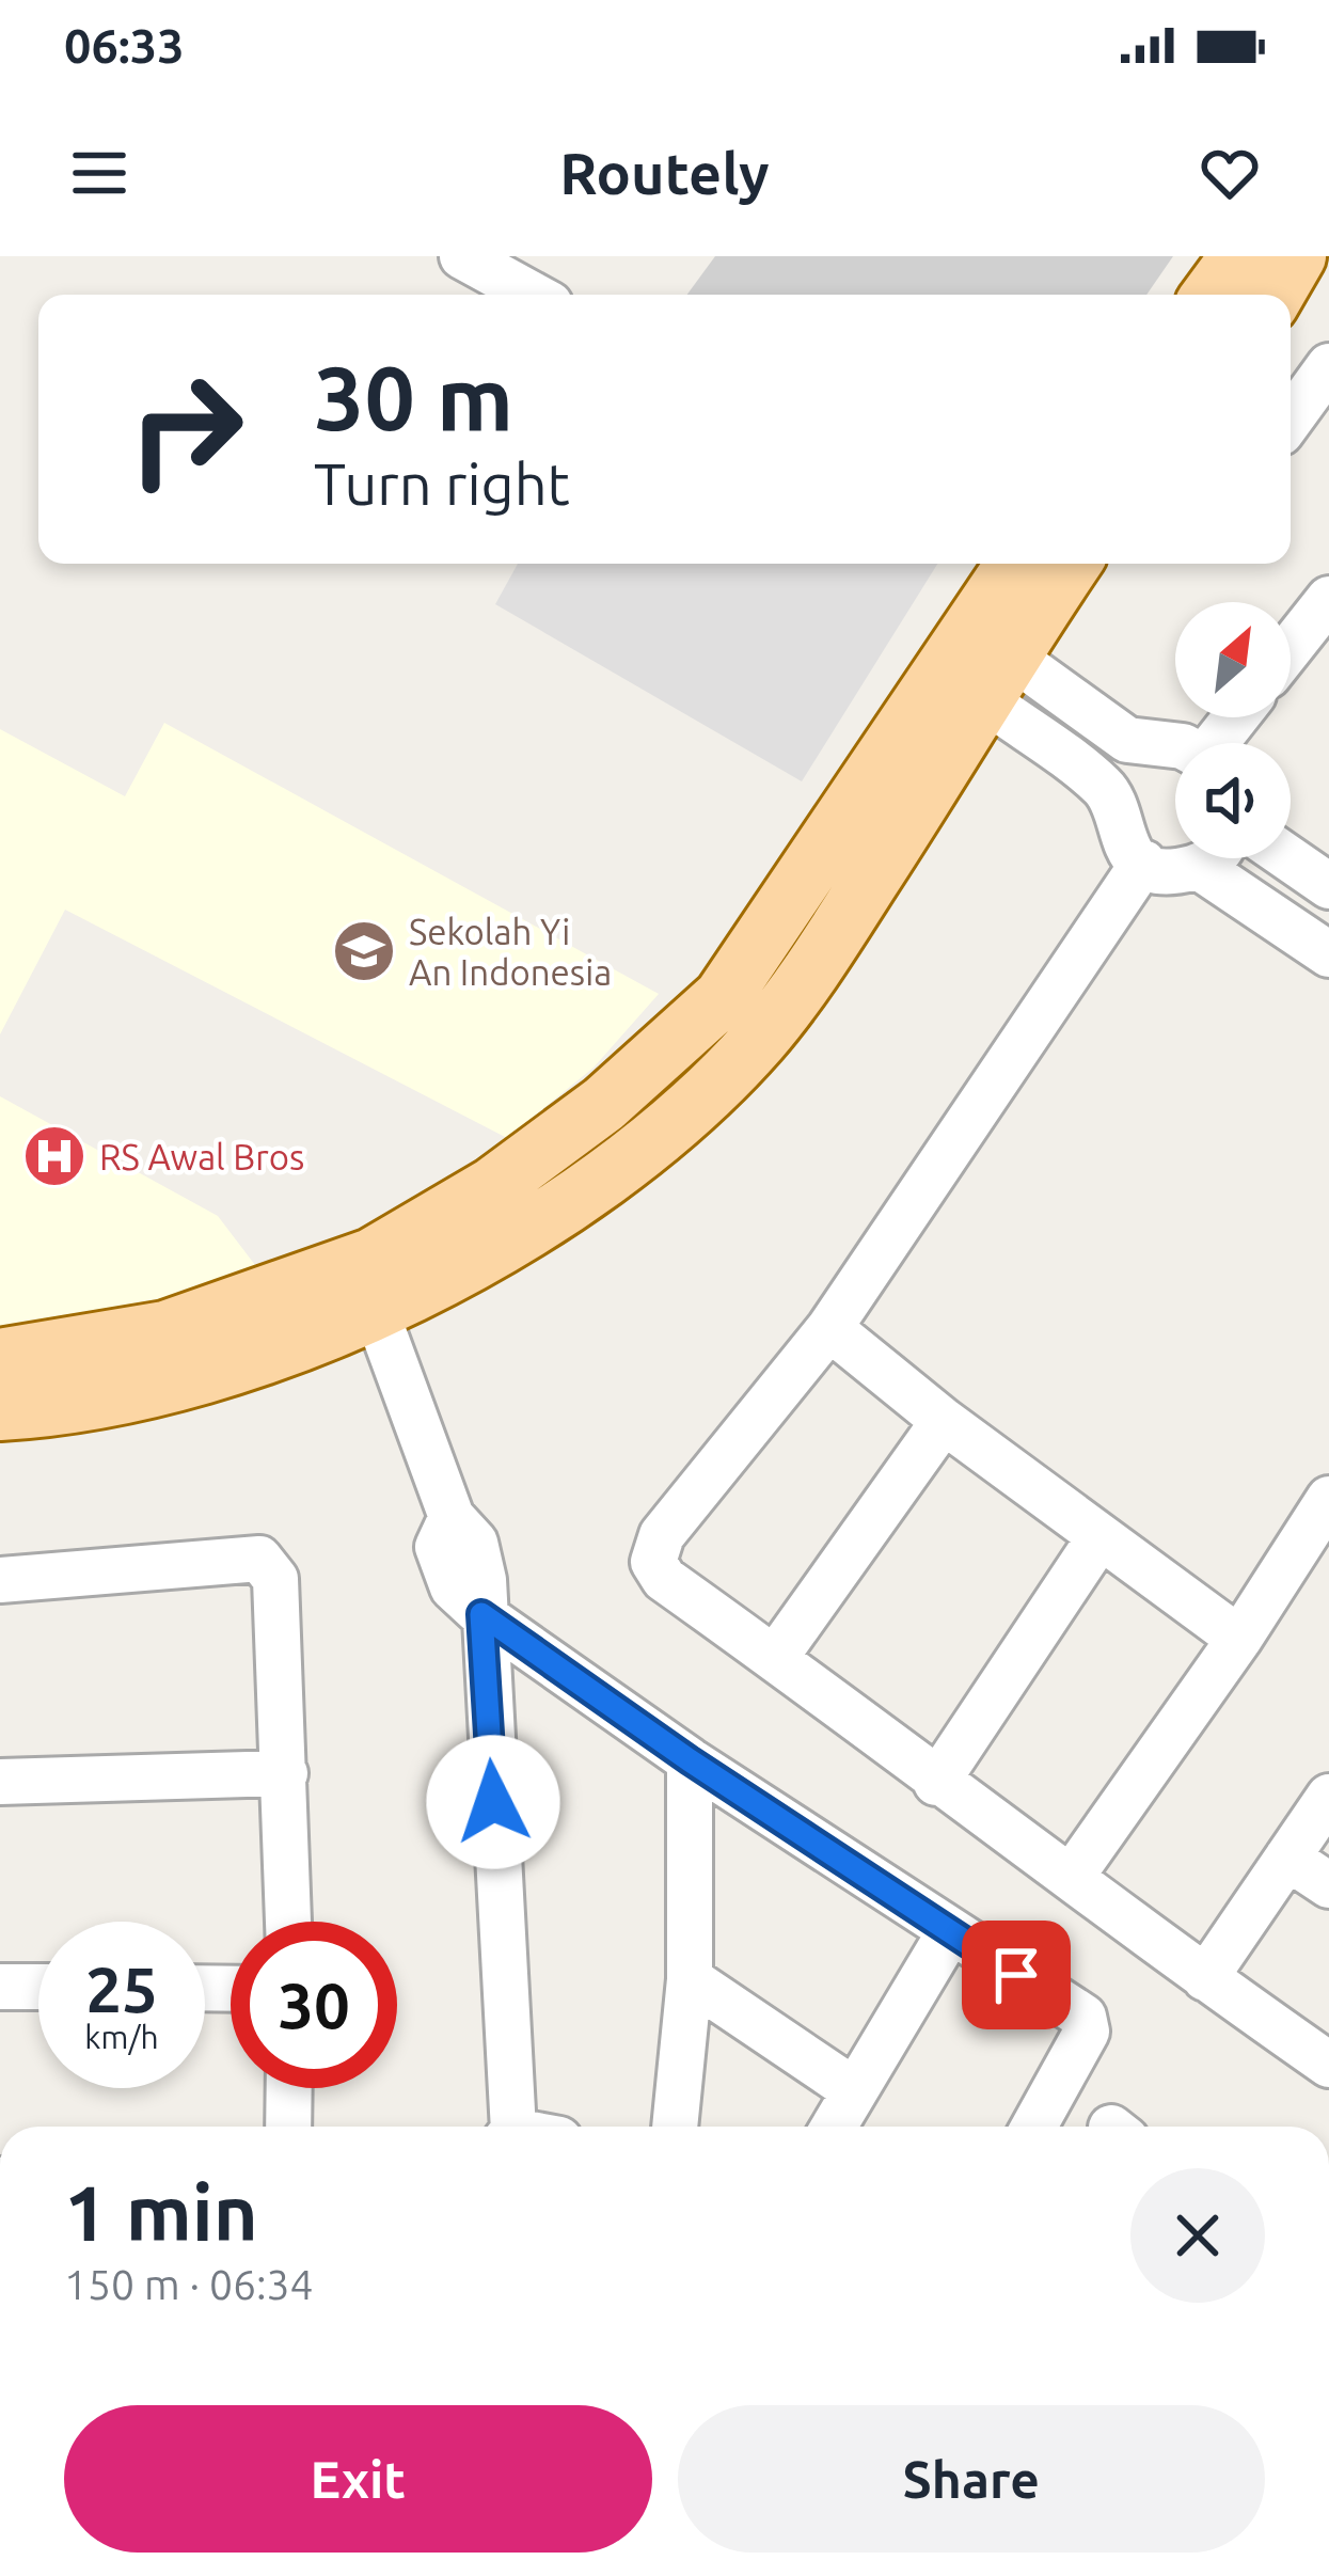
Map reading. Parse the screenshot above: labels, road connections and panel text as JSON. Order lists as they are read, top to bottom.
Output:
{
  "places": {
    "school or university": ["Sekolah Yi An Indonesia"],
    "hospital": ["RS Awal Bros"]
  },
  "north": "top right",
  "page": {
    "status": "06:33",
    "header": "Routely",
    "turn": ["30 m", "Turn right"],
    "speed": "25 km/h",
    "limit": "30",
    "heading": ["1 min", "150 m · 06:34"],
    "buttons": ["Exit", "Share"]
  }
}
